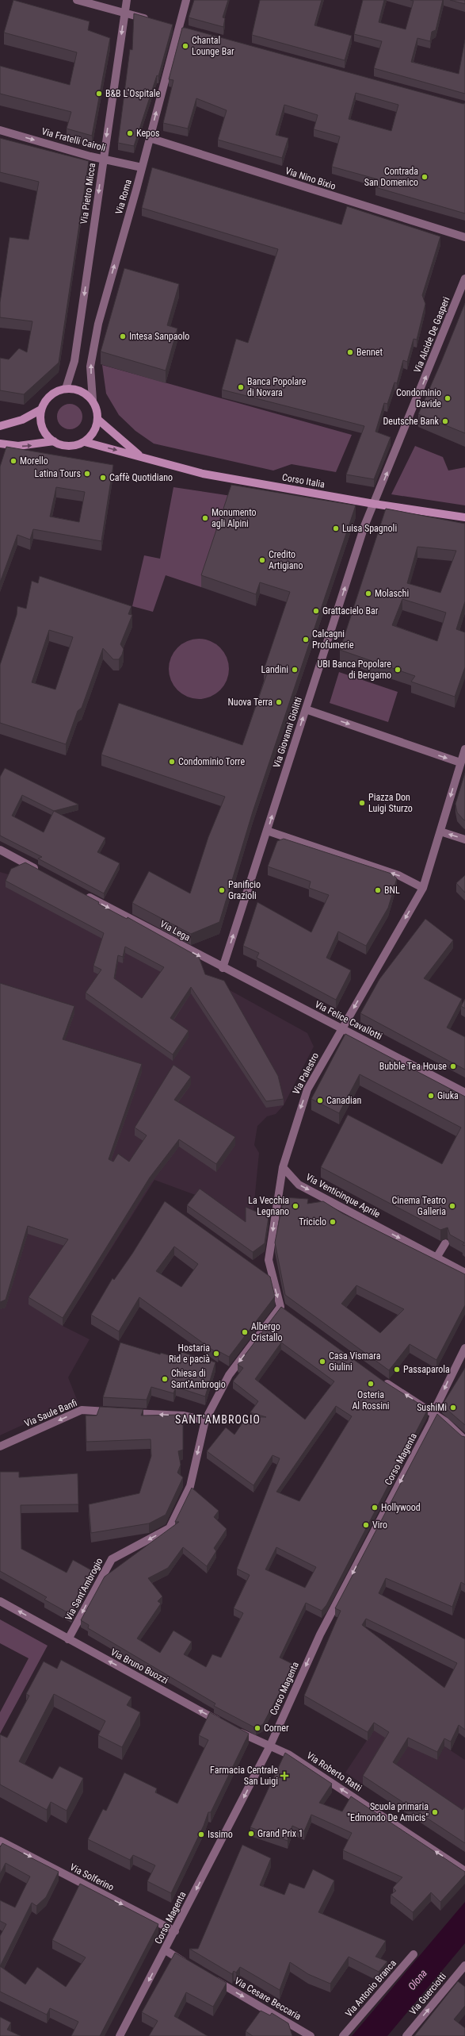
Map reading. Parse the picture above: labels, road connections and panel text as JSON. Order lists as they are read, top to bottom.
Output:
{
  "streets": {
    "street": [
      "Via Fratelli Cairoli",
      "Via Nino Bixio",
      "Via Pietro Micca",
      "Via Roma",
      "Via Alcide De Gasperi",
      "Corso Italia",
      "Via Giovanni Giolitti",
      "Via Lega",
      "Via Felice Cavallotti",
      "Via Palestro",
      "Via Venticinque Aprile",
      "Via Saule Banfi",
      "Corso Magenta",
      "Via Sant'Ambrogio",
      "Via Bruno Buozzi",
      "Via Roberto Ratti",
      "Via Solferino",
      "Via Antonio Branca",
      "Via Guerciotti",
      "Via Cesare Beccaria"
    ]
  },
  "crossings": [
    ["Via Fratelli Cairoli", "Via Pietro Micca"],
    ["Via Fratelli Cairoli", "Via Roma"],
    ["Via Nino Bixio", "Via Roma"],
    ["Via Pietro Micca", "Via Roma"],
    ["Via Pietro Micca", "Corso Italia"],
    ["Via Roma", "Corso Italia"],
    ["Via Alcide De Gasperi", "Corso Italia"],
    ["Via Alcide De Gasperi", "Via Giovanni Giolitti"],
    ["Corso Italia", "Via Giovanni Giolitti"],
    ["Via Giovanni Giolitti", "Via Lega"],
    ["Via Giovanni Giolitti", "Via Felice Cavallotti"],
    ["Via Lega", "Via Felice Cavallotti"],
    ["Via Felice Cavallotti", "Via Palestro"],
    ["Via Palestro", "Via Venticinque Aprile"],
    ["Via Palestro", "Via Sant'Ambrogio"],
    ["Via Saule Banfi", "Via Sant'Ambrogio"],
    ["Corso Magenta", "Via Roberto Ratti"],
    ["Corso Magenta", "Via Solferino"],
    ["Via Sant'Ambrogio", "Via Bruno Buozzi"]
  ],
  "one_way": [
    "Via Fratelli Cairoli",
    "Via Pietro Micca",
    "Via Roma",
    "Via Alcide De Gasperi",
    "Via Giovanni Giolitti",
    "Via Lega",
    "Via Palestro",
    "Via Venticinque Aprile",
    "Via Saule Banfi",
    "Corso Magenta",
    "Via Sant'Ambrogio",
    "Via Bruno Buozzi",
    "Via Roberto Ratti",
    "Via Solferino",
    "Via Guerciotti",
    "Via Cesare Beccaria"
  ],
  "districts": ["SANT'AMBROGIO"],
  "water": ["Olona"],
  "places": {
    "other": [
      "Chantal Lounge Bar",
      "B&B L'Ospitale",
      "Kepos",
      "Contrada San Domenico",
      "Intesa Sanpaolo",
      "Bennet",
      "Banca Popolare di Novara",
      "Condominio Davide",
      "Deutsche Bank",
      "Morello",
      "Latina Tours",
      "Caffè Quotidiano",
      "Monumento agli Alpini",
      "Luisa Spagnoli",
      "Credito Artigiano",
      "Molaschi",
      "Grattacielo Bar",
      "Calcagni Profumerie",
      "Landini",
      "UBI Banca Popolare di Bergamo",
      "Nuova Terra",
      "Condominio Torre",
      "Piazza Don Luigi Sturzo",
      "Panificio Grazioli",
      "BNL",
      "Bubble Tea House",
      "Giuka",
      "Canadian",
      "La Vecchia Legnano",
      "Cinema Teatro Galleria",
      "Triciclo",
      "Albergo Cristallo",
      "Hostaria Rid e pacià",
      "Casa Vismara Giulini",
      "Passaparola",
      "Chiesa di Sant'Ambrogio",
      "Osteria Al Rossini",
      "SushiMi",
      "Hollywood",
      "Viro",
      "Corner",
      "Scuola primaria \"Edmondo De Amicis\"",
      "Grand Prix 1",
      "Issimo"
    ],
    "health": ["Farmacia Centrale San Luigi"]
  }
}
